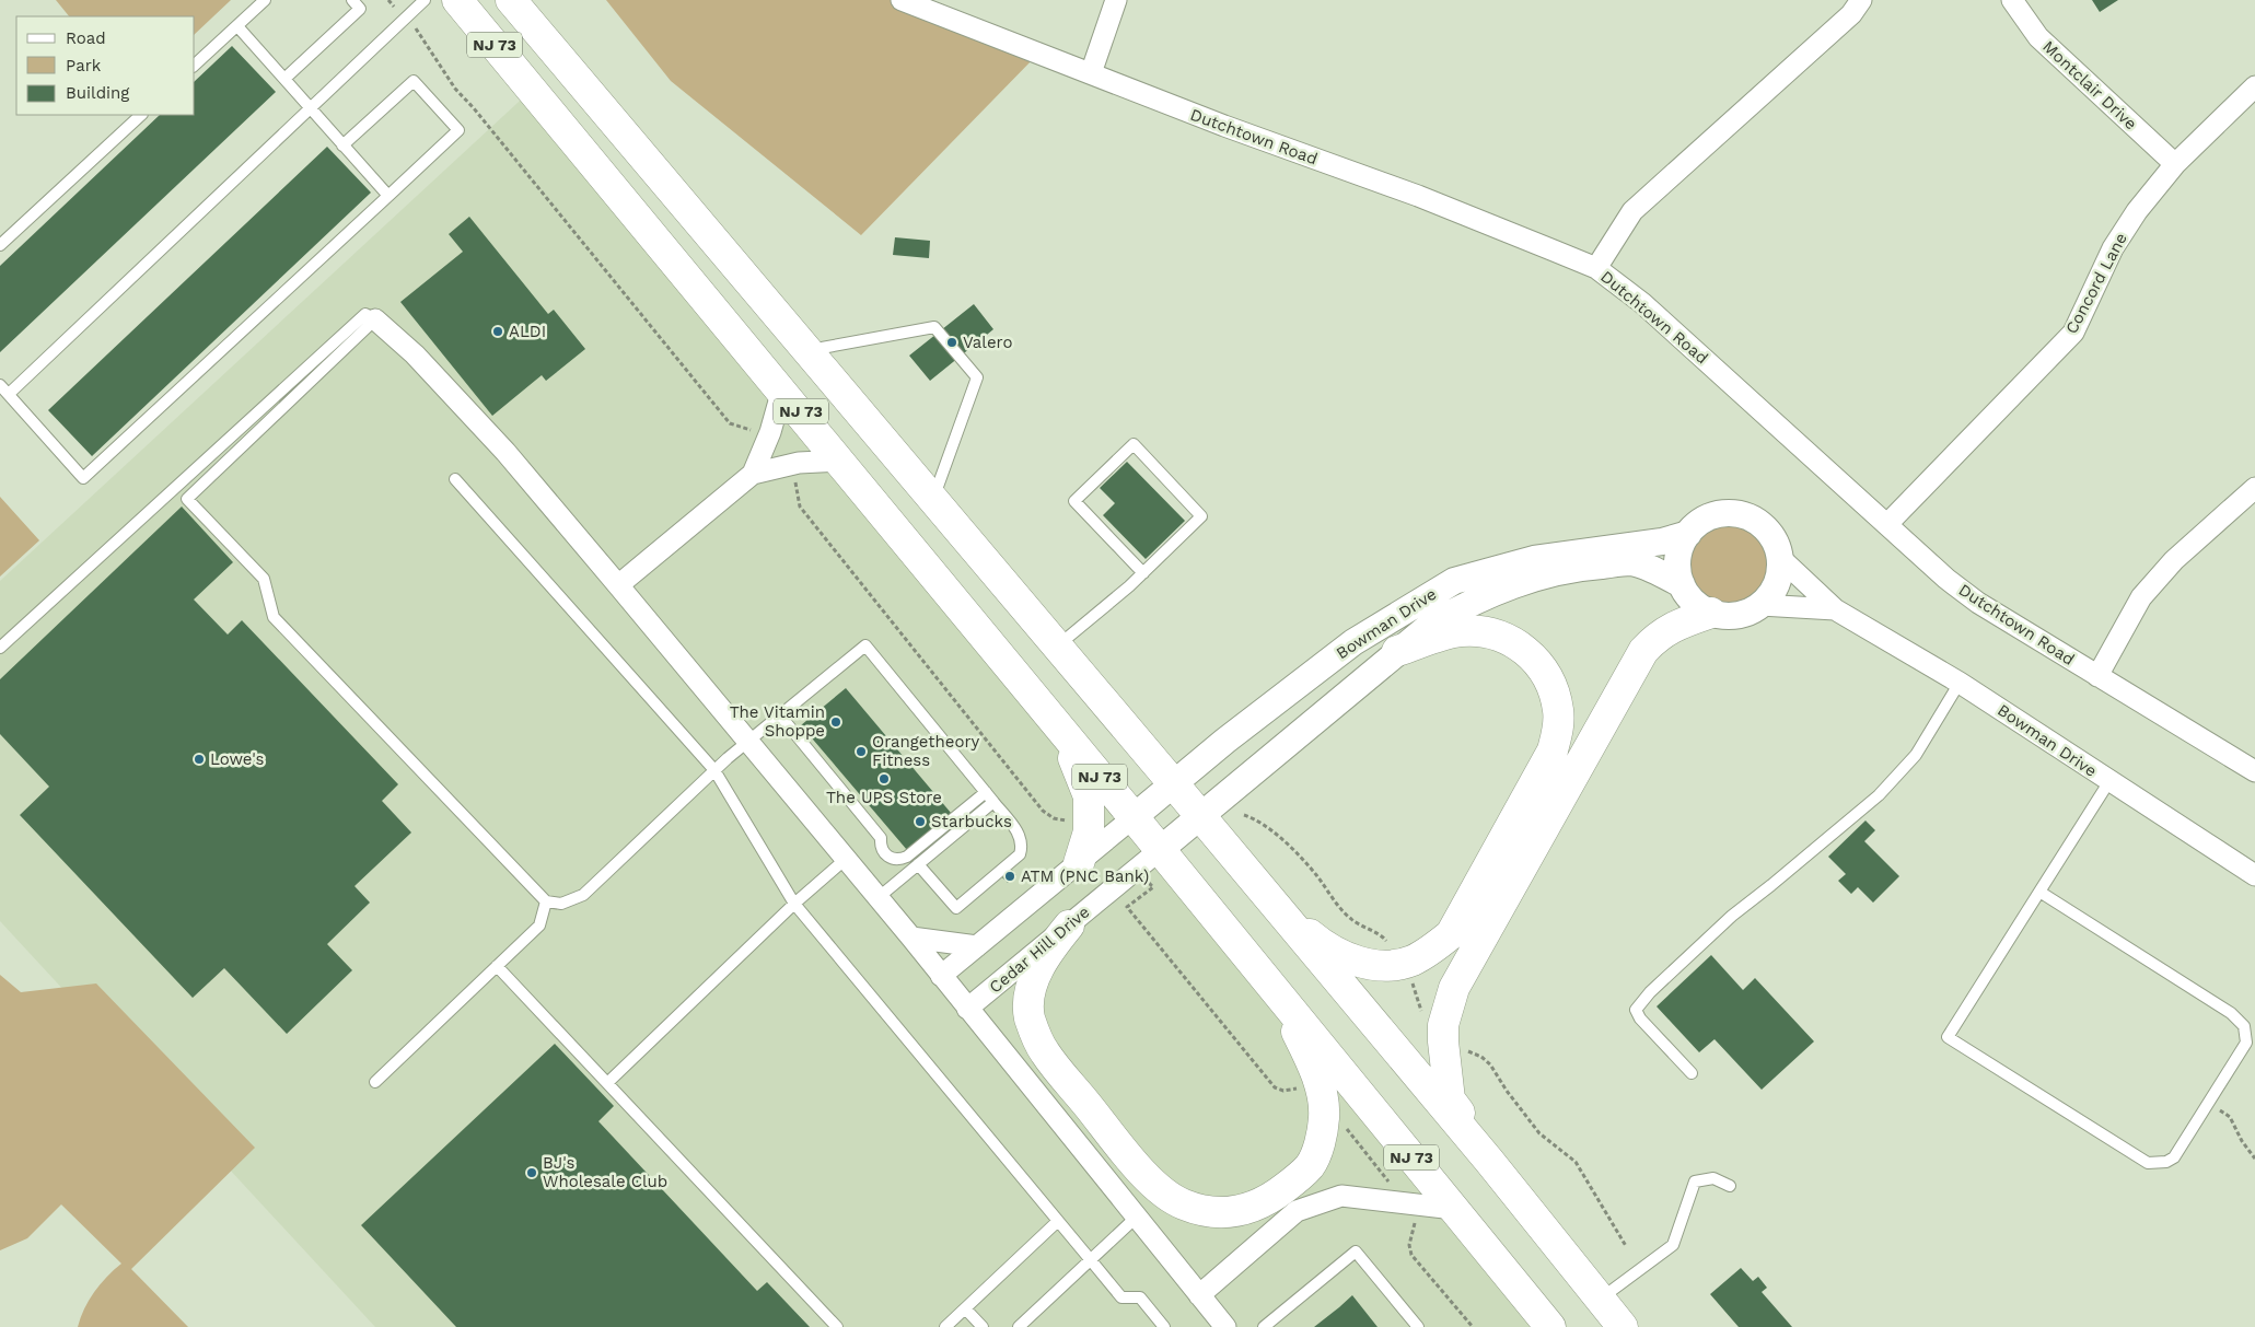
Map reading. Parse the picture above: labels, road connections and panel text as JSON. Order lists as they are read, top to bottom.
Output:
{
  "streets": {
    "highway": ["NJ 73"],
    "street": [
      "Montclair Drive",
      "Dutchtown Road",
      "Concord Lane",
      "Bowman Drive",
      "Cedar Hill Drive"
    ]
  },
  "crossings": [
    ["NJ 73", "Bowman Drive"],
    ["NJ 73", "Cedar Hill Drive"],
    ["Montclair Drive", "Concord Lane"],
    ["Dutchtown Road", "Concord Lane"],
    ["Bowman Drive", "Cedar Hill Drive"]
  ],
  "places": [
    "ALDI",
    "Valero",
    "The Vitamin Shoppe",
    "Orangetheory Fitness",
    "Lowe's",
    "The UPS Store",
    "Starbucks",
    "ATM (PNC Bank)",
    "BJ's Wholesale Club"
  ],
  "legend": ["Road", "Park", "Building"]
}
